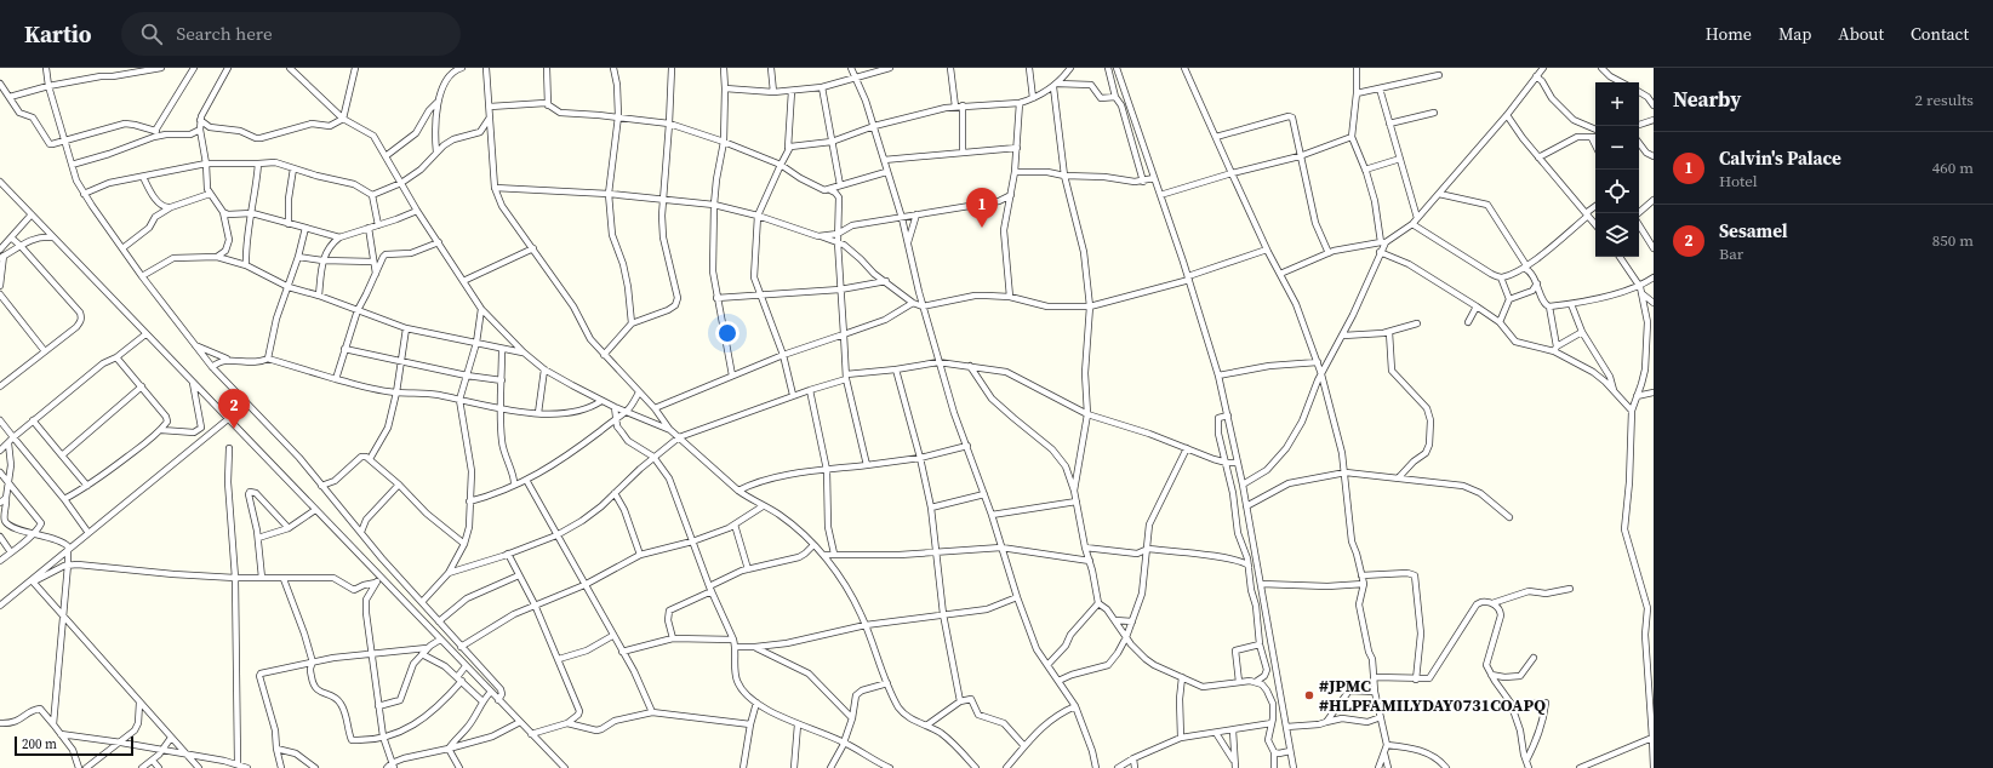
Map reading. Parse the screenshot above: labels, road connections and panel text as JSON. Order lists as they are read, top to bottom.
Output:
{
  "places": ["#JPMC #HLPFAMILYDAY0731COAPQ"],
  "scale_bar": "200 m",
  "page": {
    "header": "Kartio",
    "search": "Search here",
    "nav": [
      "Home",
      "Map",
      "About",
      "Contact"
    ],
    "heading": ["Nearby", "2 results"],
    "map_buttons": ["+", "−"],
    "list": [
      {
        "mark": "1",
        "name": "Calvin's Palace",
        "note": "Hotel",
        "value": "460 m"
      },
      {
        "mark": "2",
        "name": "Sesamel",
        "note": "Bar",
        "value": "850 m"
      }
    ],
    "pins": ["1", "2"],
    "scale": "200 m"
  }
}
